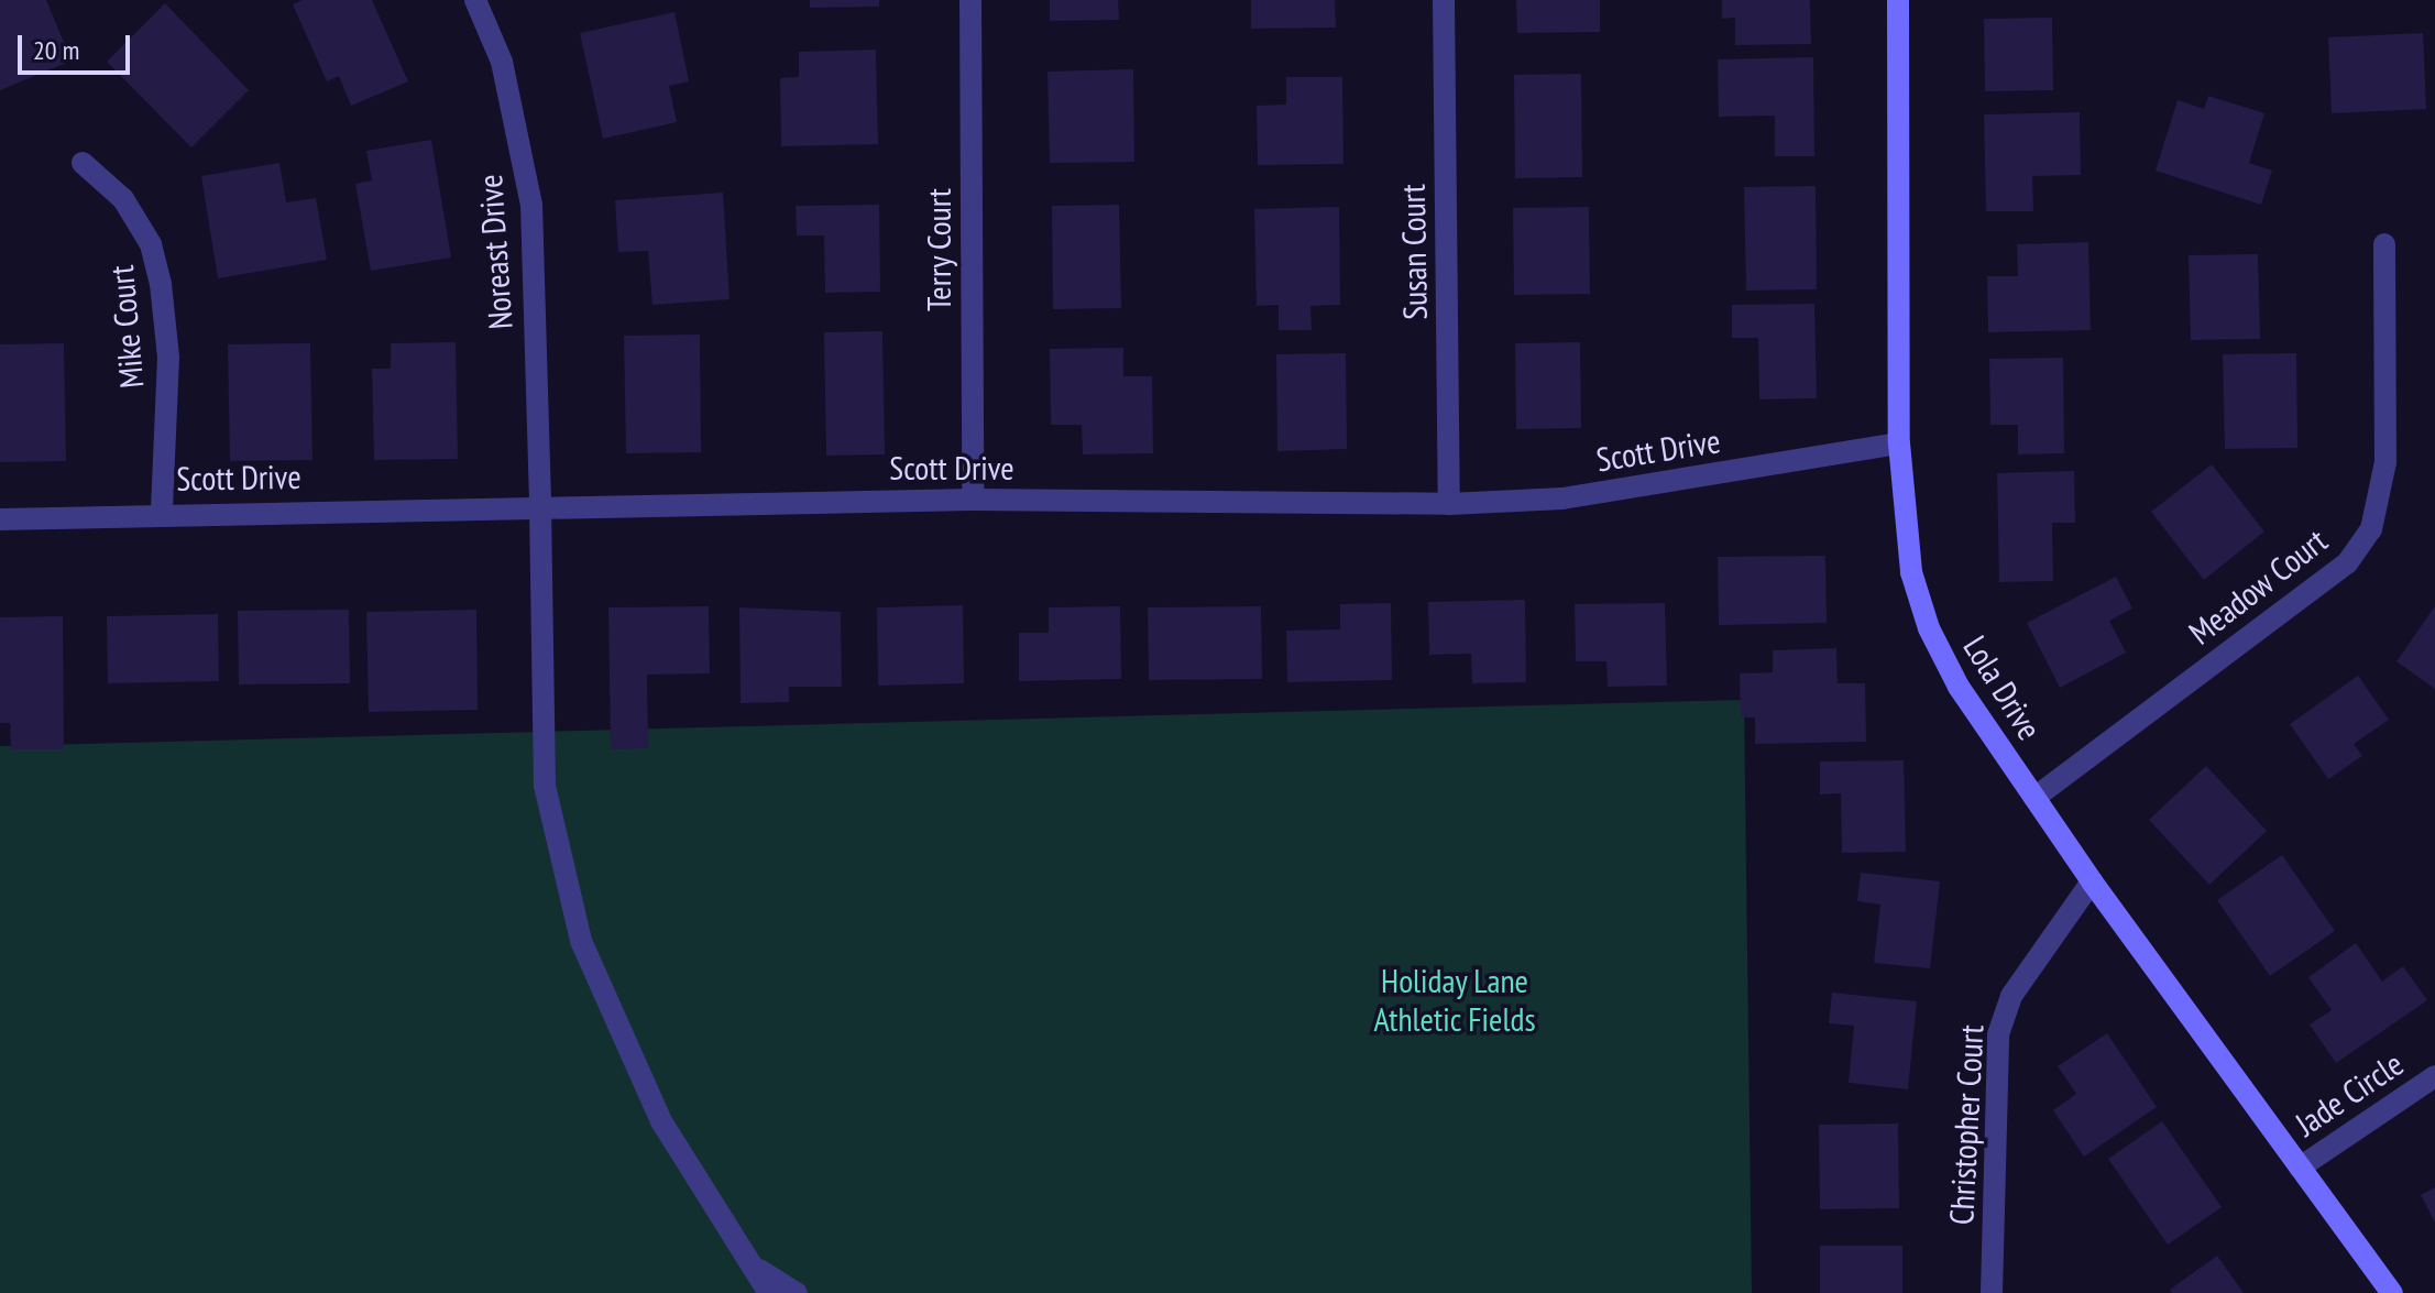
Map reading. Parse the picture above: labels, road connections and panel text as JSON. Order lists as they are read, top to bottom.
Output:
{
  "streets": {
    "street": [
      "Terry Court",
      "Noreast Drive",
      "Susan Court",
      "Mike Court",
      "Scott Drive",
      "Meadow Court",
      "Lola Drive",
      "Jade Circle",
      "Christopher Court"
    ]
  },
  "crossings": [
    ["Terry Court", "Scott Drive"],
    ["Noreast Drive", "Scott Drive"],
    ["Susan Court", "Scott Drive"],
    ["Mike Court", "Scott Drive"],
    ["Scott Drive", "Lola Drive"],
    ["Meadow Court", "Lola Drive"],
    ["Lola Drive", "Jade Circle"],
    ["Lola Drive", "Christopher Court"]
  ],
  "parks": ["Holiday Lane Athletic Fields"],
  "scale_bar": "20 m"
}
